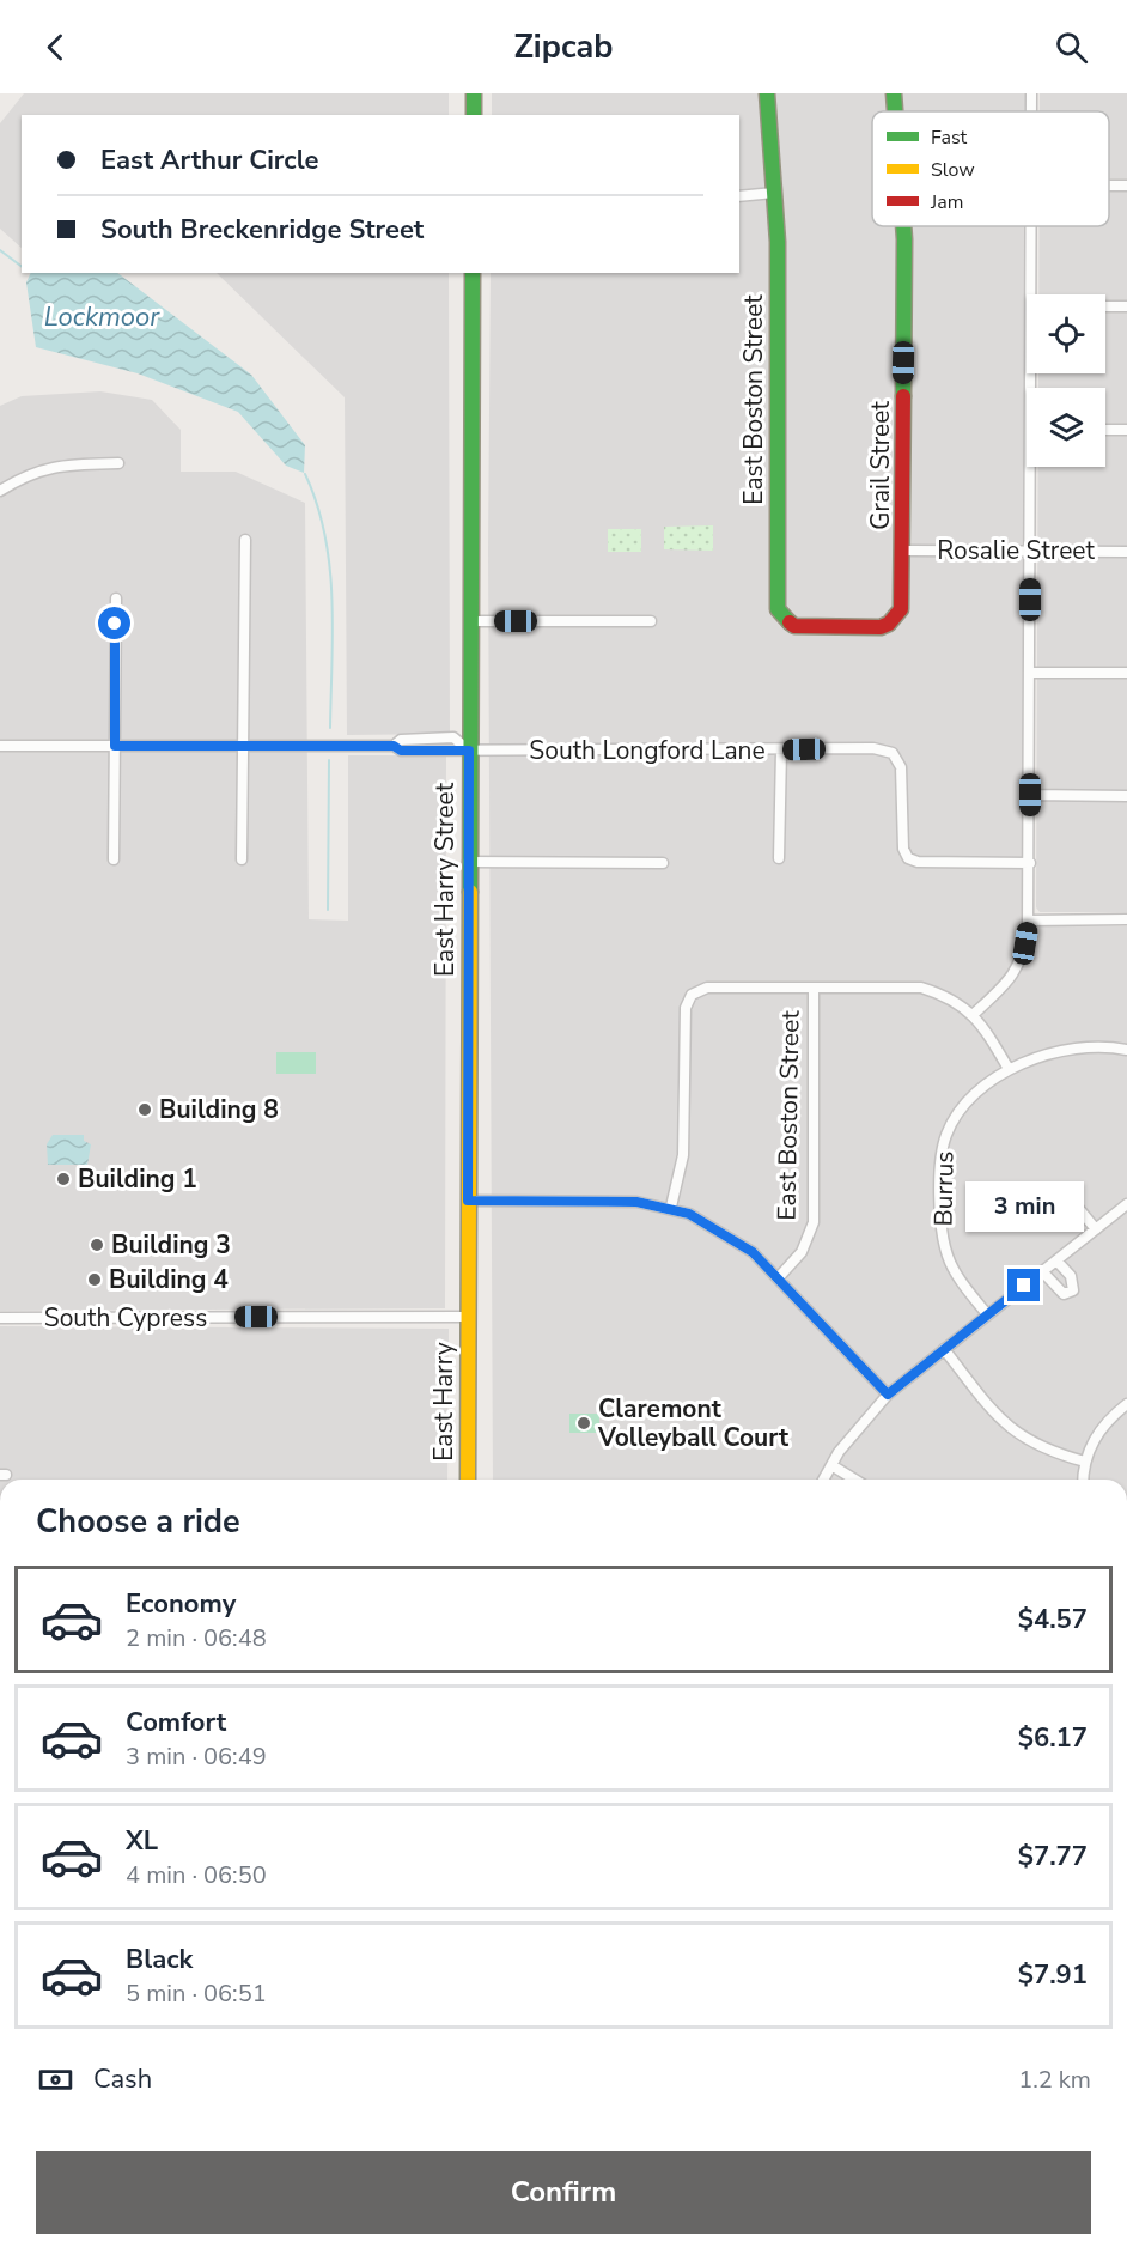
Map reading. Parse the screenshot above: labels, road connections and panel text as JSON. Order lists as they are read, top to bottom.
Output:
{
  "streets": {
    "main road": [
      "East Boston Street",
      "Grail Street",
      "East Harry Street",
      "East Harry"
    ],
    "street": [
      "Rosalie Street",
      "South Longford Lane",
      "Burrus",
      "South Cypress"
    ]
  },
  "crossings": [
    ["East Boston Street", "Grail Street"],
    ["Grail Street", "Rosalie Street"],
    ["South Longford Lane", "East Harry Street"],
    ["East Harry Street", "South Cypress"],
    ["East Harry Street", "East Harry"],
    ["South Cypress", "East Harry"]
  ],
  "water": ["Lockmoor"],
  "places": [
    "Building 8",
    "Building 1",
    "Building 3",
    "Building 4",
    "Claremont Volleyball Court"
  ],
  "legend": ["Fast", "Slow", "Jam"],
  "page": {
    "header": "Zipcab",
    "banner": ["East Arthur Circle", "South Breckenridge Street"],
    "bubble": "3 min",
    "heading": "Choose a ride",
    "list": [
      {
        "name": "Economy",
        "note": "2 min · 06:48",
        "value": "$4.57"
      },
      {
        "name": "Comfort",
        "note": "3 min · 06:49",
        "value": "$6.17"
      },
      {
        "name": "XL",
        "note": "4 min · 06:50",
        "value": "$7.77"
      },
      {
        "name": "Black",
        "note": "5 min · 06:51",
        "value": "$7.91"
      }
    ],
    "pay": ["Cash", "1.2 km"],
    "buttons": "Confirm"
  }
}
